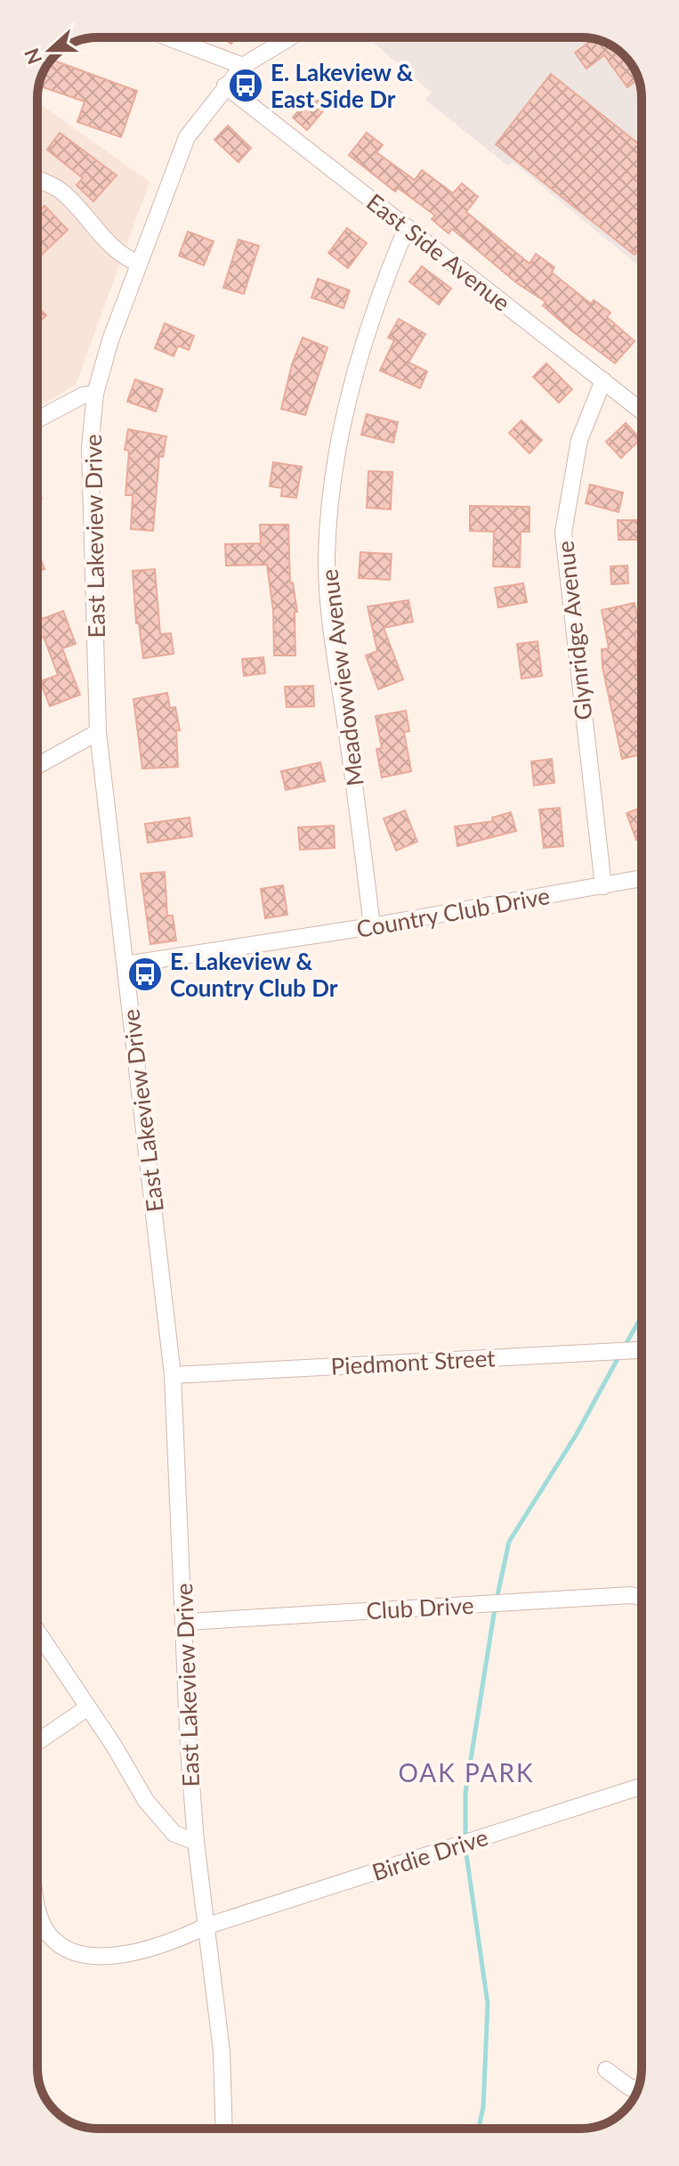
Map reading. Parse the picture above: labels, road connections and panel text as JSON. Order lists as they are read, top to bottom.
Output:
{
  "streets": {
    "street": [
      "East Side Avenue",
      "East Lakeview Drive",
      "Glynridge Avenue",
      "Meadowview Avenue",
      "Country Club Drive",
      "Piedmont Street",
      "Club Drive",
      "Birdie Drive"
    ]
  },
  "crossings": [
    ["East Side Avenue", "East Lakeview Drive"],
    ["East Side Avenue", "Glynridge Avenue"],
    ["East Side Avenue", "Meadowview Avenue"],
    ["East Lakeview Drive", "Country Club Drive"],
    ["East Lakeview Drive", "Piedmont Street"],
    ["East Lakeview Drive", "Club Drive"],
    ["East Lakeview Drive", "Birdie Drive"],
    ["Glynridge Avenue", "Country Club Drive"],
    ["Meadowview Avenue", "Country Club Drive"]
  ],
  "districts": ["OAK PARK"],
  "places": {
    "bus stop": ["E. Lakeview & East Side Dr", "E. Lakeview & Country Club Dr"]
  },
  "north": "left"
}
